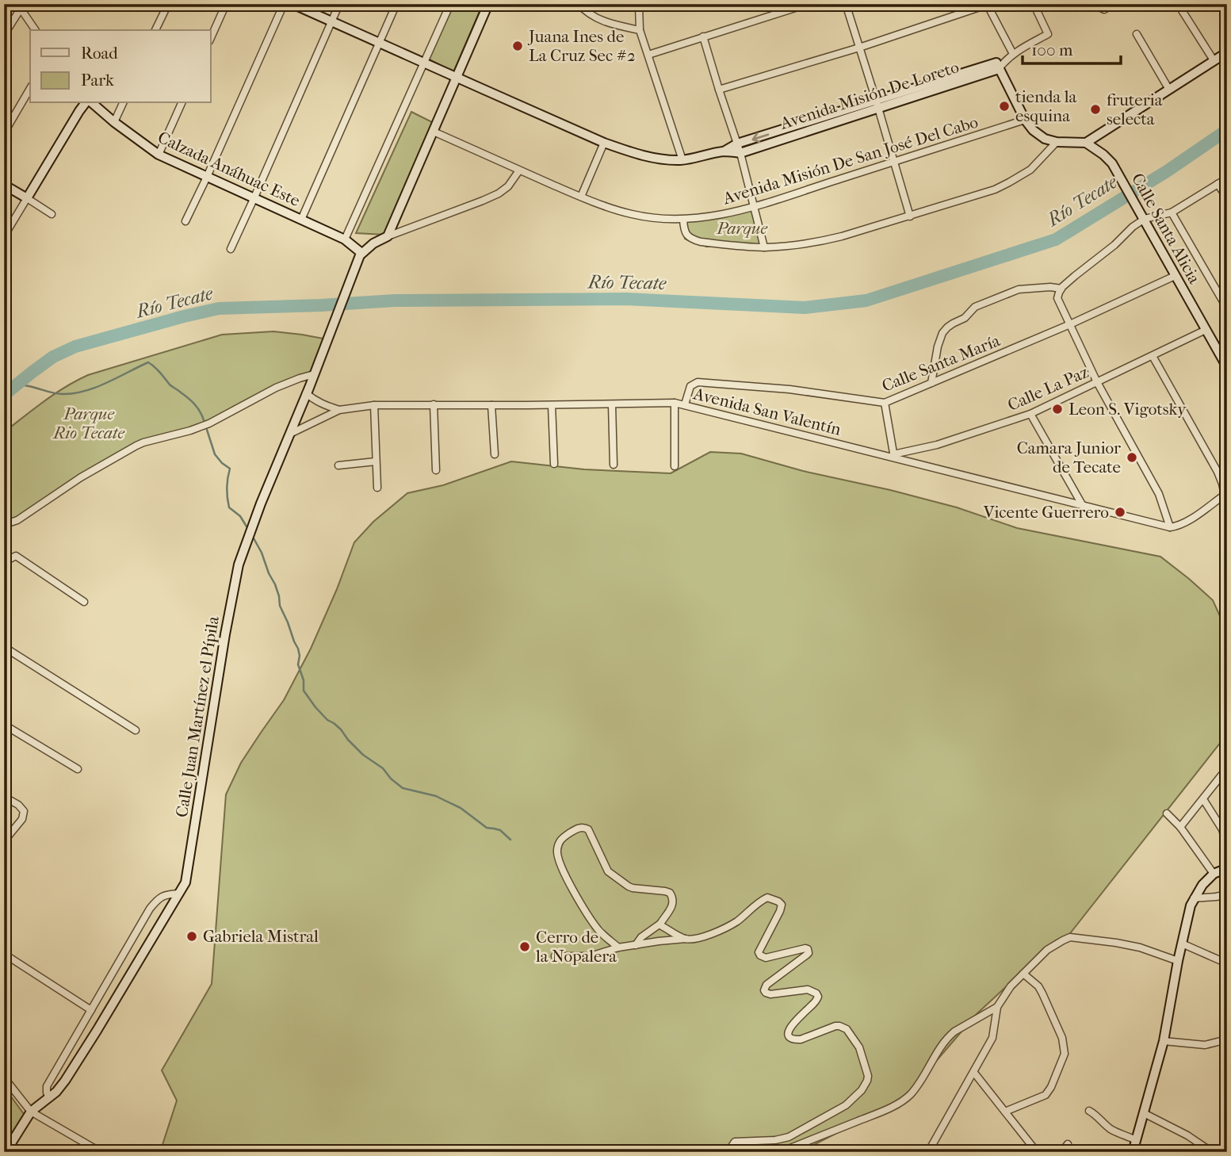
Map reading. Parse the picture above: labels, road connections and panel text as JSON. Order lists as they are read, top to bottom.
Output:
{
  "streets": {
    "main road": [
      "Avenida Misión De Loreto",
      "Calzada Anáhuac Este",
      "Calle Santa Alicia",
      "Calle Juan Martínez el Pípila"
    ],
    "street": [
      "Avenida Misión De San José Del Cabo",
      "Calle Santa María",
      "Calle La Paz",
      "Avenida San Valentín"
    ]
  },
  "crossings": [
    ["Calzada Anáhuac Este", "Calle Juan Martínez el Pípila"],
    ["Calle Santa Alicia", "Calle Santa María"],
    ["Calle Santa Alicia", "Calle La Paz"],
    ["Calle Santa María", "Avenida San Valentín"],
    ["Calle La Paz", "Avenida San Valentín"],
    ["Avenida San Valentín", "Calle Juan Martínez el Pípila"]
  ],
  "water": ["Río Tecate"],
  "parks": ["Parque", "Parque Rio Tecate"],
  "places": [
    "Juana Ines de La Cruz Sec #2",
    "tienda la esquina",
    "fruteria selecta",
    "Leon S. Vigotsky",
    "Camara Junior de Tecate",
    "Vicente Guerrero",
    "Gabriela Mistral",
    "Cerro de la Nopalera"
  ],
  "legend": ["Road", "Park"],
  "scale_bar": "100 m"
}
